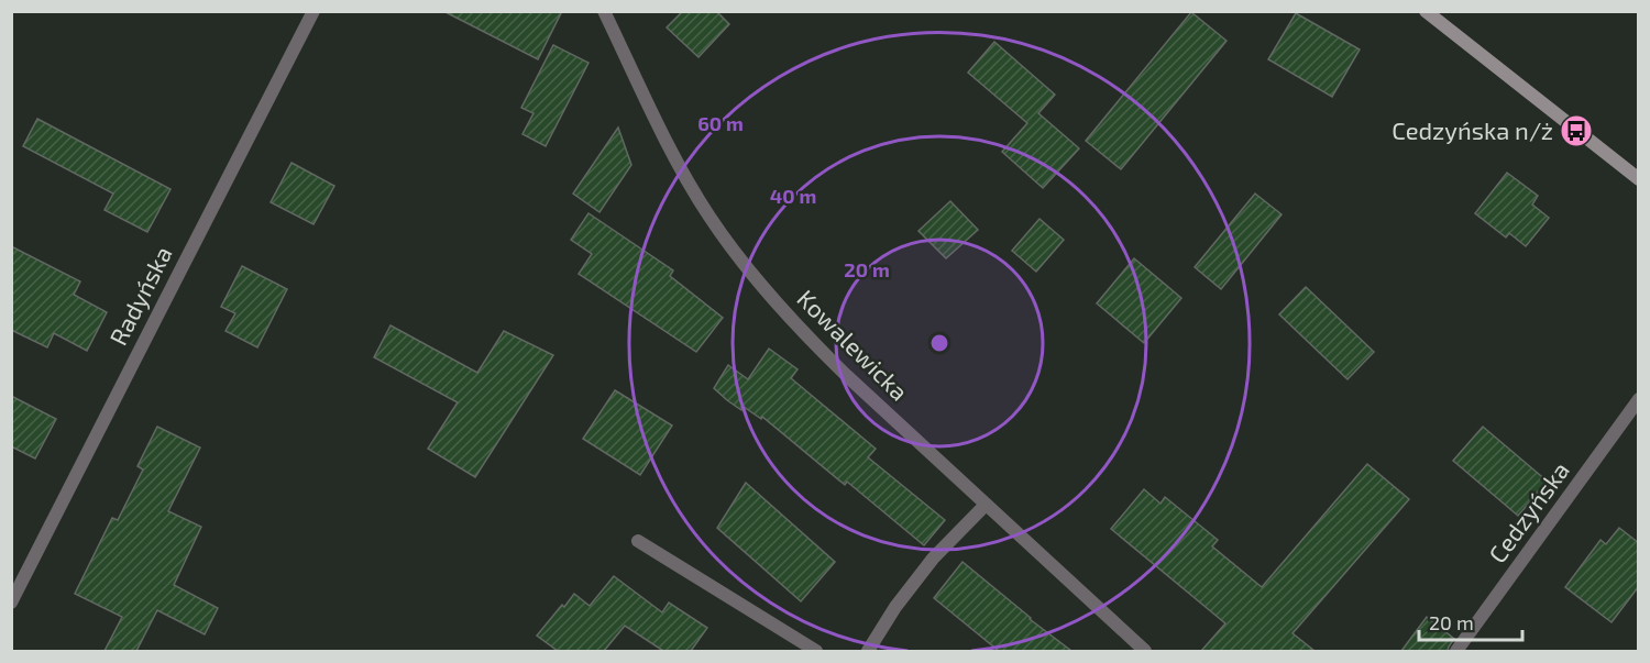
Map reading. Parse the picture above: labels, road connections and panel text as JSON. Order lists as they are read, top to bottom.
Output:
{
  "streets": {
    "street": ["Radyńska", "Kowalewicka", "Cedzyńska"]
  },
  "places": {
    "bus stop": ["Cedzyńska n/ż"]
  },
  "scale_bar": "20 m",
  "rings": ["60 m", "40 m", "20 m"]
}
